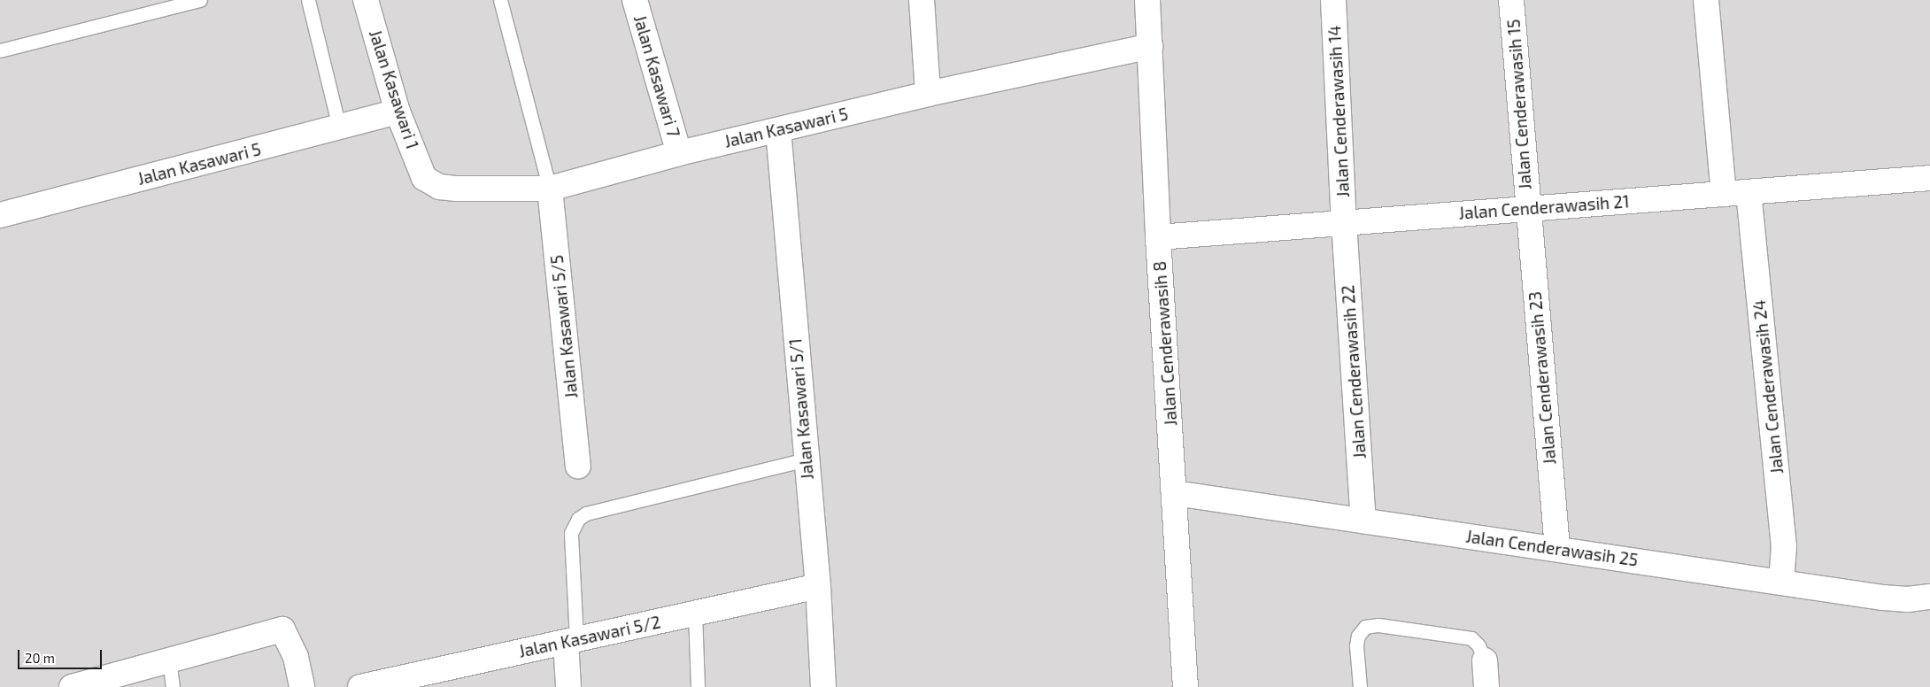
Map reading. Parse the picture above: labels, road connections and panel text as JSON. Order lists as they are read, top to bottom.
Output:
{
  "streets": {
    "street": [
      "Jalan Kasawari 7",
      "Jalan Kasawari 1",
      "Jalan Cenderawasih 15",
      "Jalan Cenderawasih 14",
      "Jalan Kasawari 5",
      "Jalan Cenderawasih 21",
      "Jalan Kasawari 5/5",
      "Jalan Cenderawasih 8",
      "Jalan Cenderawasih 22",
      "Jalan Cenderawasih 23",
      "Jalan Cenderawasih 24",
      "Jalan Kasawari 5/1",
      "Jalan Cenderawasih 25",
      "Jalan Kasawari 5/2"
    ]
  },
  "crossings": [
    ["Jalan Kasawari 7", "Jalan Kasawari 5"],
    ["Jalan Kasawari 1", "Jalan Kasawari 5"],
    ["Jalan Cenderawasih 15", "Jalan Cenderawasih 21"],
    ["Jalan Cenderawasih 15", "Jalan Cenderawasih 23"],
    ["Jalan Cenderawasih 14", "Jalan Cenderawasih 21"],
    ["Jalan Cenderawasih 14", "Jalan Cenderawasih 22"],
    ["Jalan Kasawari 5", "Jalan Kasawari 5/5"],
    ["Jalan Kasawari 5", "Jalan Cenderawasih 8"],
    ["Jalan Kasawari 5", "Jalan Kasawari 5/1"],
    ["Jalan Cenderawasih 21", "Jalan Cenderawasih 8"],
    ["Jalan Cenderawasih 21", "Jalan Cenderawasih 22"],
    ["Jalan Cenderawasih 21", "Jalan Cenderawasih 23"],
    ["Jalan Cenderawasih 21", "Jalan Cenderawasih 24"],
    ["Jalan Cenderawasih 8", "Jalan Cenderawasih 25"],
    ["Jalan Cenderawasih 22", "Jalan Cenderawasih 25"],
    ["Jalan Cenderawasih 23", "Jalan Cenderawasih 25"],
    ["Jalan Cenderawasih 24", "Jalan Cenderawasih 25"],
    ["Jalan Kasawari 5/1", "Jalan Kasawari 5/2"]
  ],
  "scale_bar": "20 m"
}
